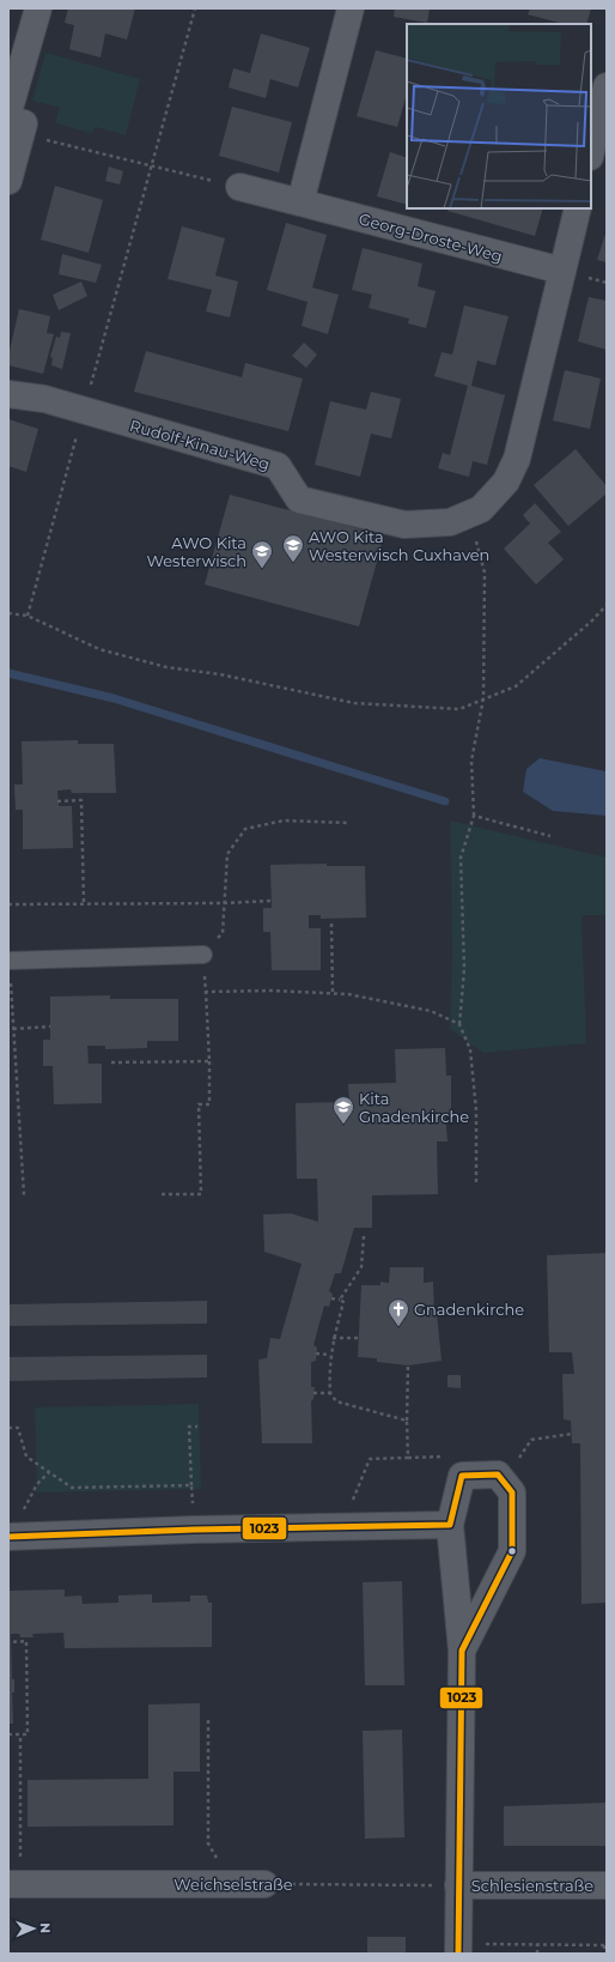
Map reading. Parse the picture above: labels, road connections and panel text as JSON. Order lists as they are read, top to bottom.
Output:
{
  "streets": {
    "street": [
      "Georg-Droste-Weg",
      "Rudolf-Kinau-Weg",
      "Weichselstraße",
      "Schlesienstraße"
    ]
  },
  "crossings": [
    ["Georg-Droste-Weg", "Rudolf-Kinau-Weg"],
    ["Weichselstraße", "Schlesienstraße"]
  ],
  "places": {
    "school or university": ["AWO Kita Westerwisch Cuxhaven", "AWO Kita Westerwisch", "Kita Gnadenkirche"],
    "church": ["Gnadenkirche"]
  },
  "lines": ["transit line 1023"],
  "north": "right"
}
